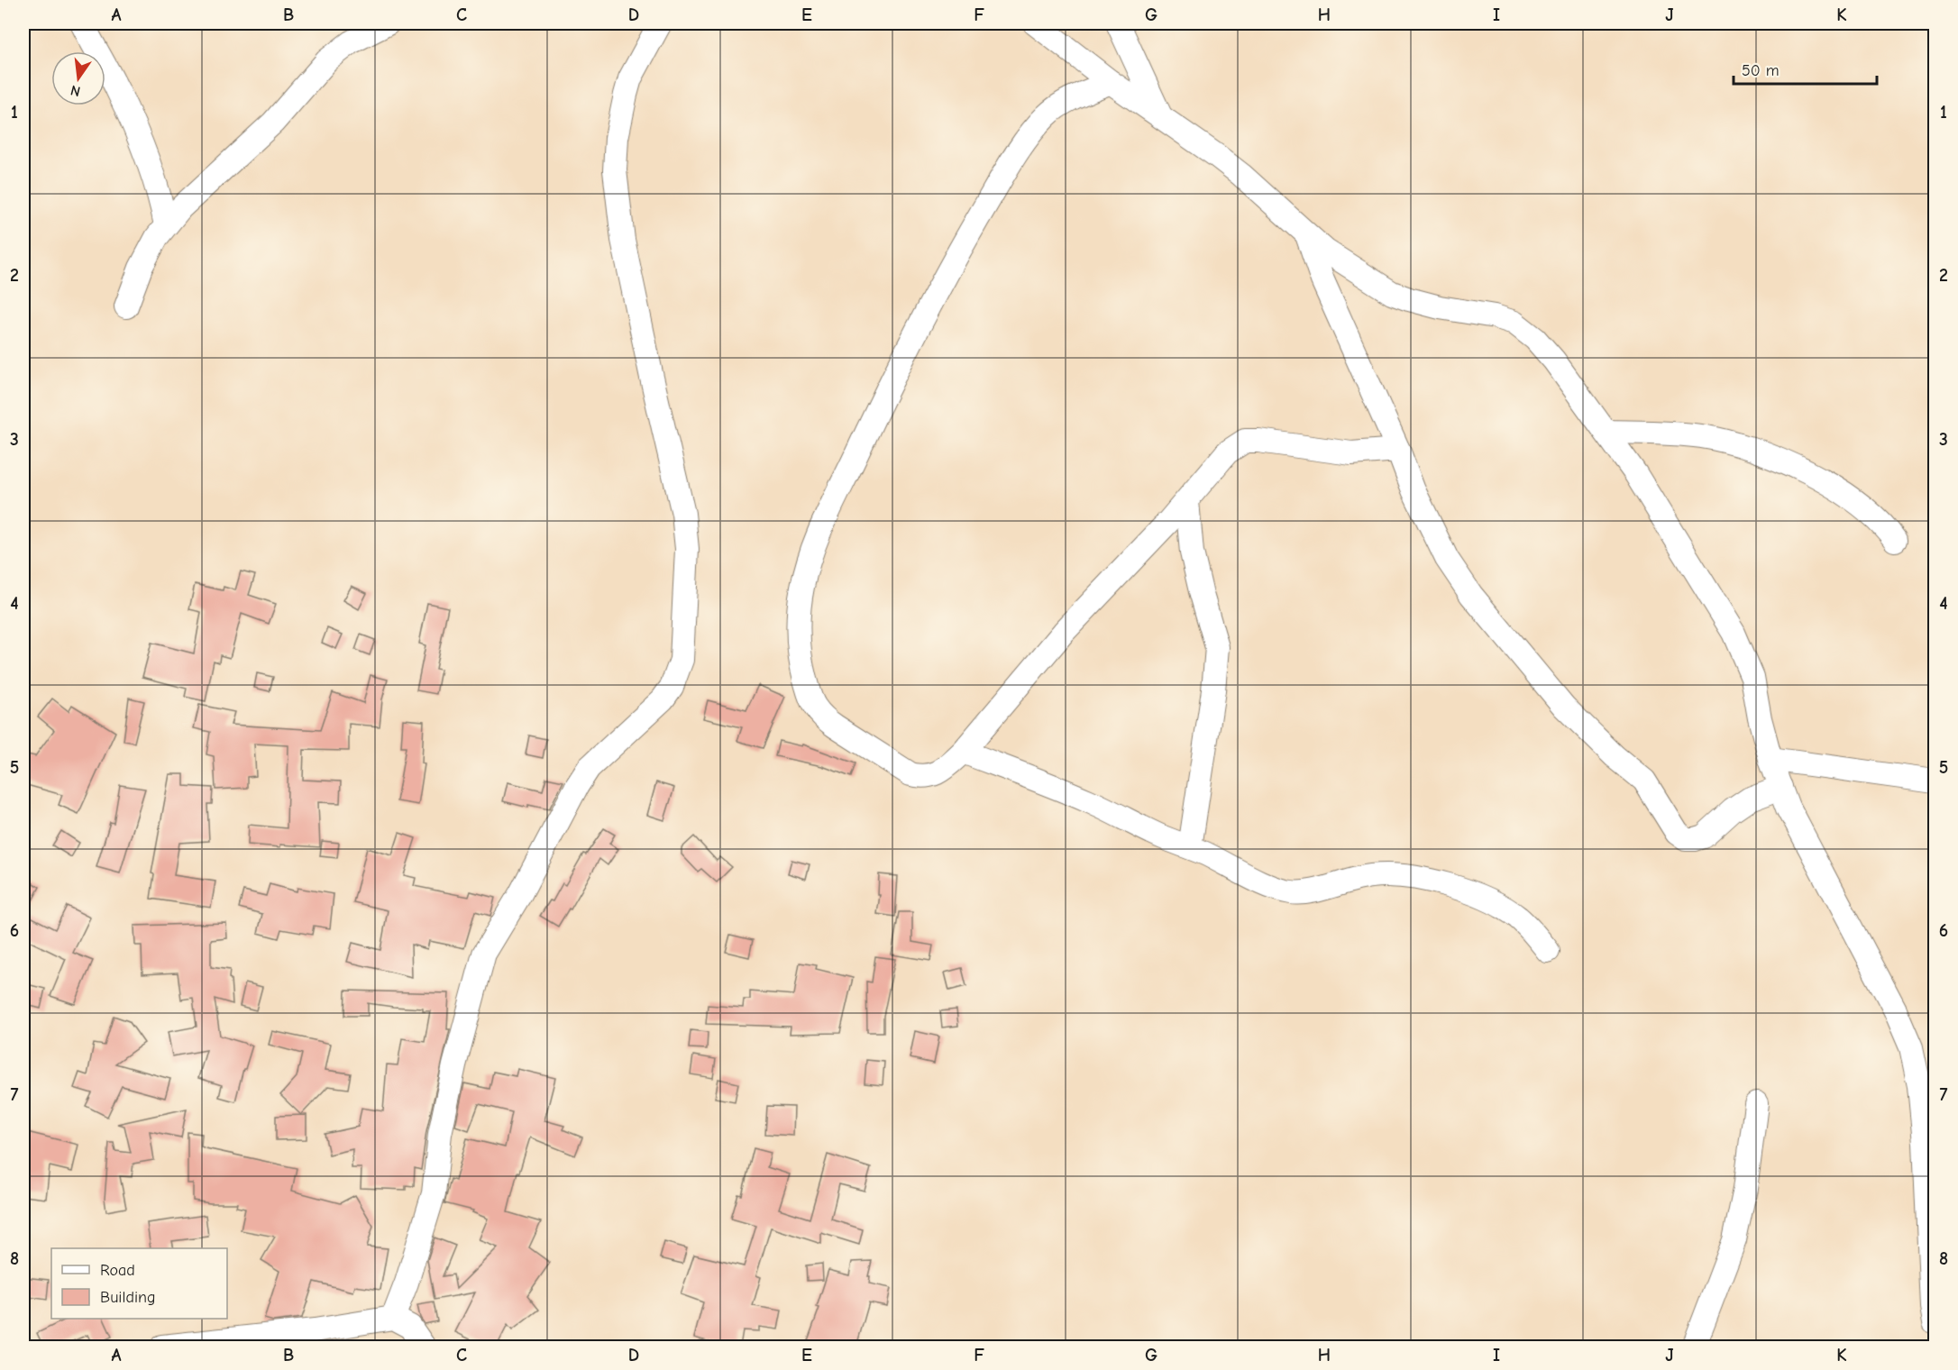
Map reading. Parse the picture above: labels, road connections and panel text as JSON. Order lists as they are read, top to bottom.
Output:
{
  "legend": ["Road", "Building"],
  "scale_bar": "50 m",
  "north": "bottom",
  "grid": {
    "columns": [
      "A",
      "B",
      "C",
      "D",
      "E",
      "F",
      "G",
      "H",
      "I",
      "J",
      "K"
    ],
    "rows": [
      "1",
      "2",
      "3",
      "4",
      "5",
      "6",
      "7",
      "8"
    ]
  }
}
